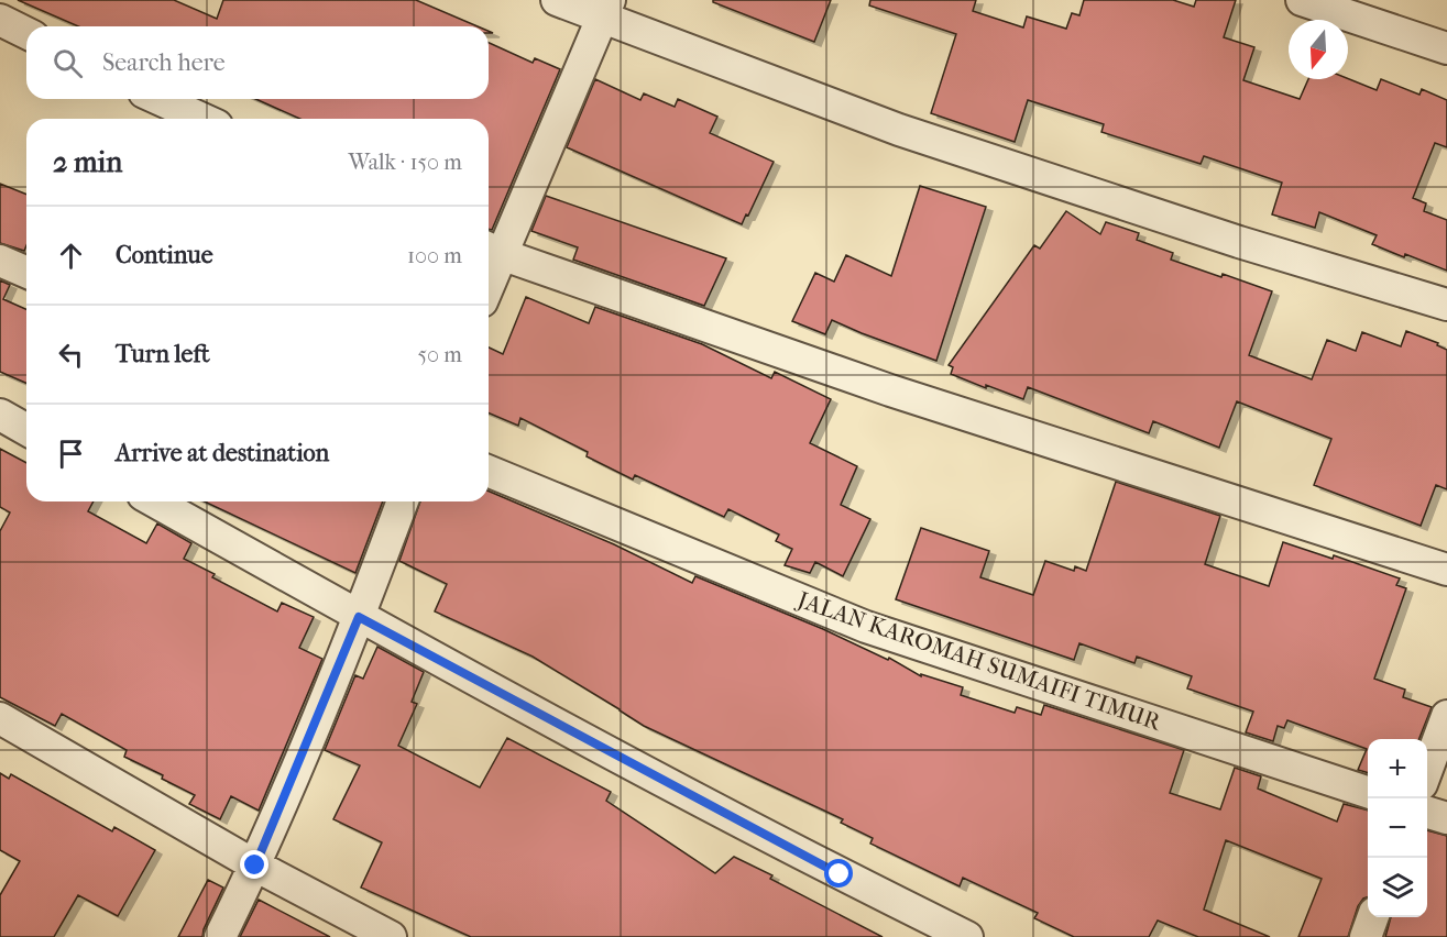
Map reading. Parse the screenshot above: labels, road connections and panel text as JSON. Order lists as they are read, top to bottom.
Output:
{
  "streets": {
    "street": ["JALAN KAROMAH SUMAIFI TIMUR"]
  },
  "north": "bottom",
  "page": {
    "search": "Search here",
    "heading": ["2 min", "Walk · 150 m"],
    "list": [
      ["Continue", "100 m"],
      ["Turn left", "50 m"],
      "Arrive at destination"
    ],
    "map_buttons": ["+", "−"]
  }
}
